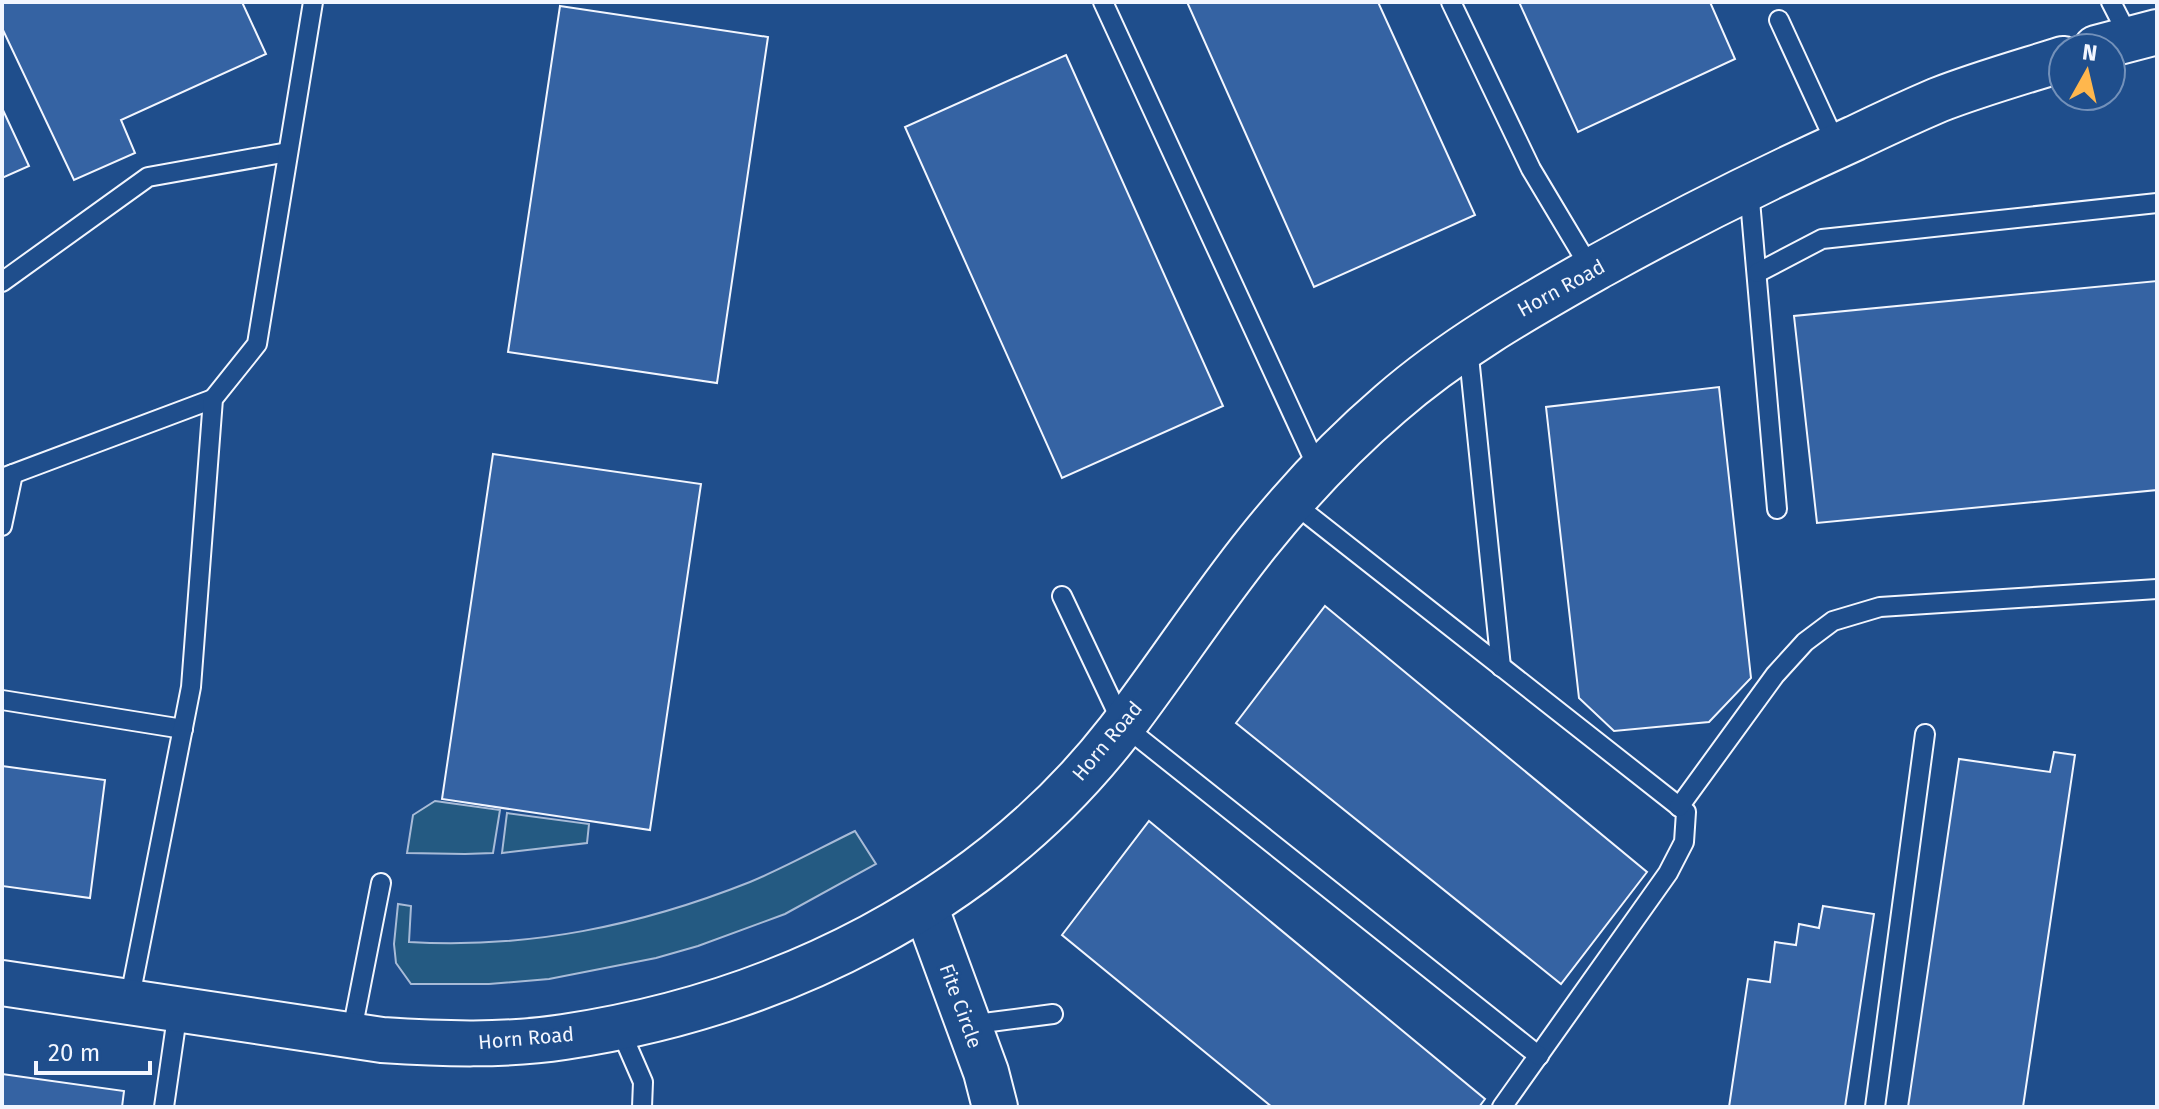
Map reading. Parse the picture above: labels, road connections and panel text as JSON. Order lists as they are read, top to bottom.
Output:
{
  "streets": {
    "street": ["Horn Road", "Fite Circle"]
  },
  "crossings": [
    ["Horn Road", "Fite Circle"]
  ],
  "scale_bar": "20 m",
  "north": "top"
}
